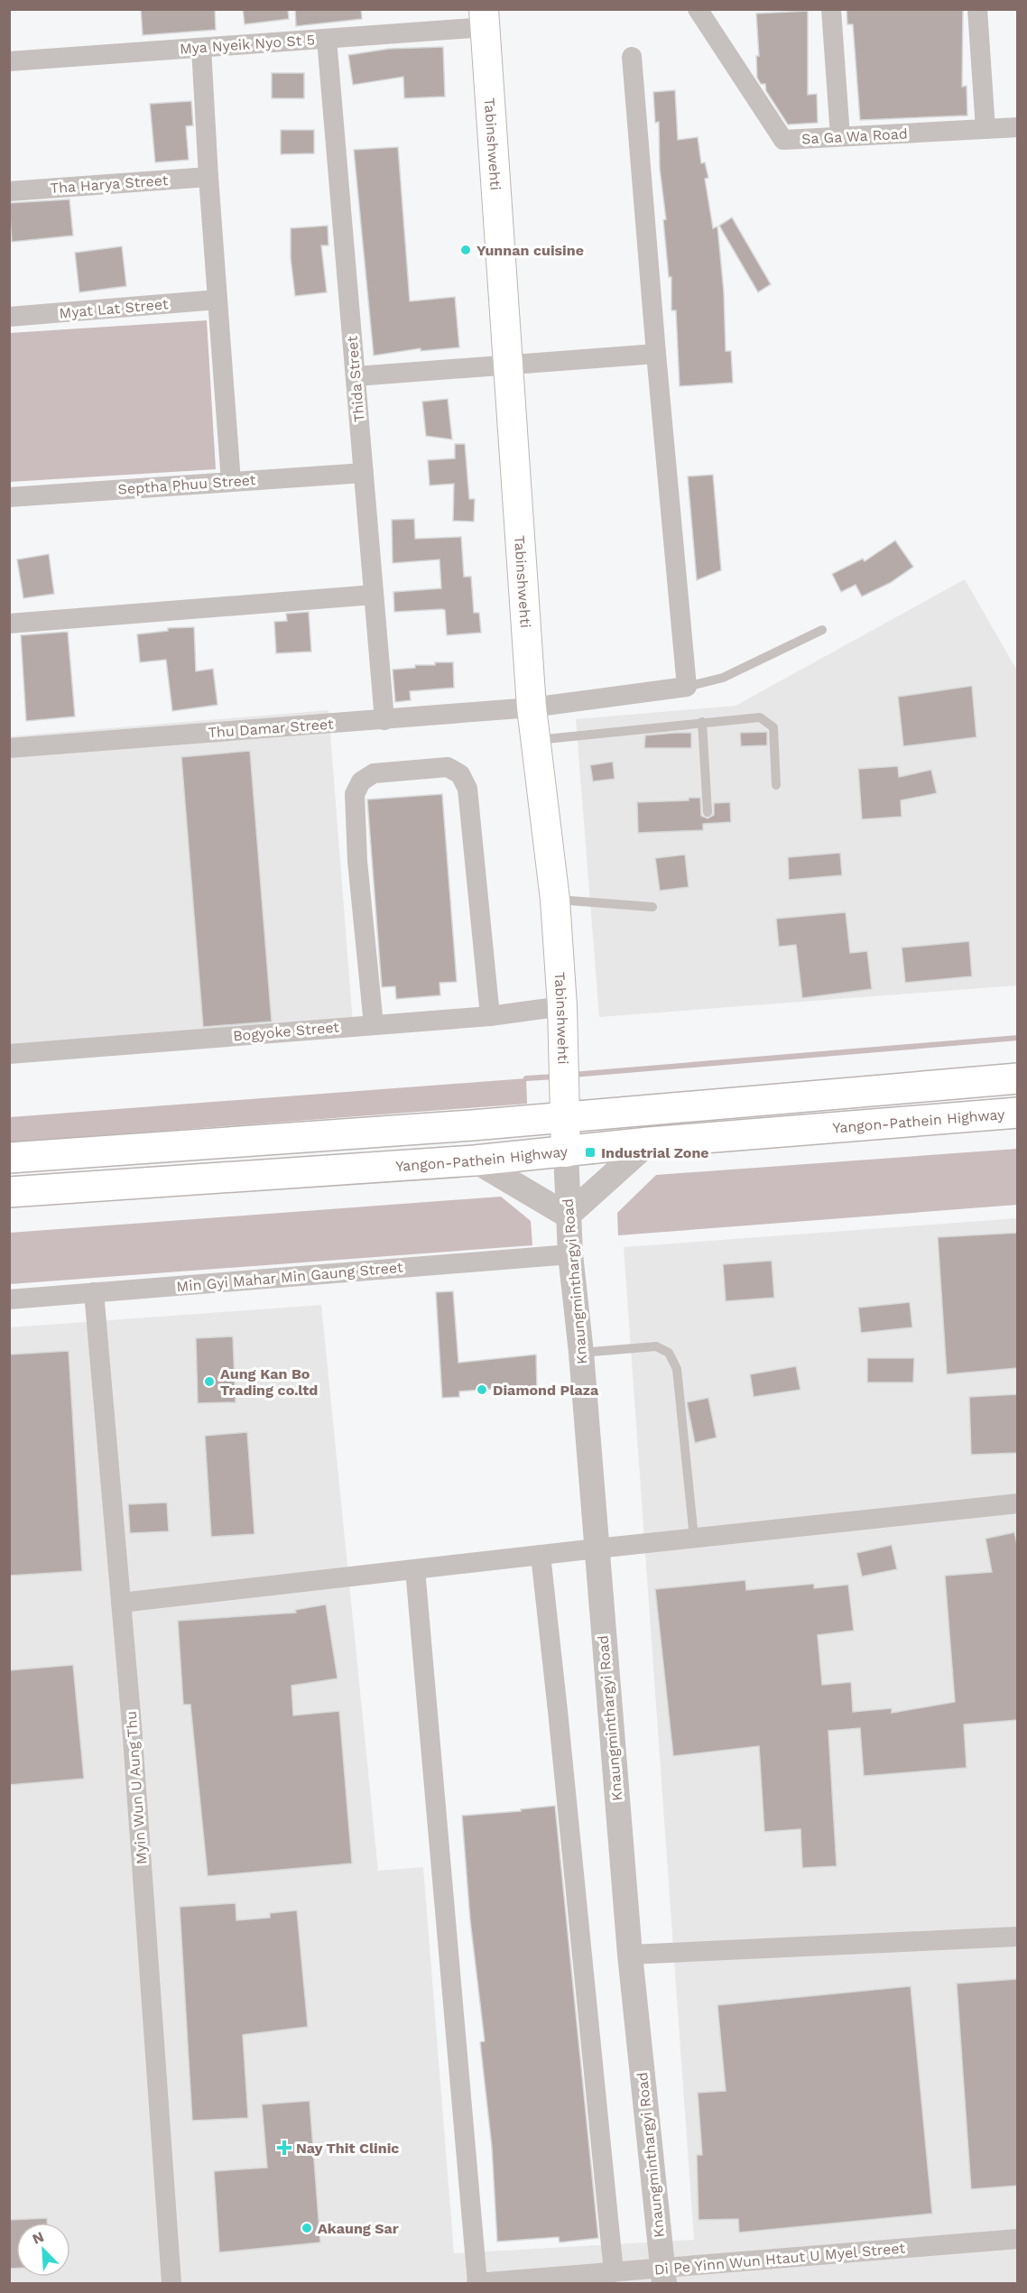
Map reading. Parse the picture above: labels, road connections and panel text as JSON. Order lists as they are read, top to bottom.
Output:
{
  "streets": {
    "main road": ["Tabinshwehti", "Yangon-Pathein Highway"],
    "street": [
      "Mya Nyeik Nyo St 5",
      "Sa Ga Wa Road",
      "Tha Harya Street",
      "Myat Lat Street",
      "Thida Street",
      "Septha Phuu Street",
      "Thu Damar Street",
      "Bogyoke Street",
      "Min Gyi Mahar Min Gaung Street",
      "Knaungminthargyi Road",
      "Myin Wun U Aung Thu",
      "Di Pe Yinn Wun Htaut U Myel Street"
    ]
  },
  "crossings": [
    ["Mya Nyeik Nyo St 5", "Tabinshwehti"],
    ["Mya Nyeik Nyo St 5", "Thida Street"],
    ["Tabinshwehti", "Thu Damar Street"],
    ["Tabinshwehti", "Bogyoke Street"],
    ["Tabinshwehti", "Yangon-Pathein Highway"],
    ["Tabinshwehti", "Knaungminthargyi Road"],
    ["Thida Street", "Septha Phuu Street"],
    ["Thida Street", "Thu Damar Street"],
    ["Yangon-Pathein Highway", "Knaungminthargyi Road"],
    ["Min Gyi Mahar Min Gaung Street", "Knaungminthargyi Road"],
    ["Min Gyi Mahar Min Gaung Street", "Myin Wun U Aung Thu"],
    ["Knaungminthargyi Road", "Di Pe Yinn Wun Htaut U Myel Street"]
  ],
  "places": {
    "other": [
      "Yunnan cuisine",
      "Aung Kan Bo Trading co.ltd",
      "Diamond Plaza",
      "Akaung Sar"
    ],
    "transit": ["Industrial Zone"],
    "health": ["Nay Thit Clinic"]
  },
  "north": "top left"
}
